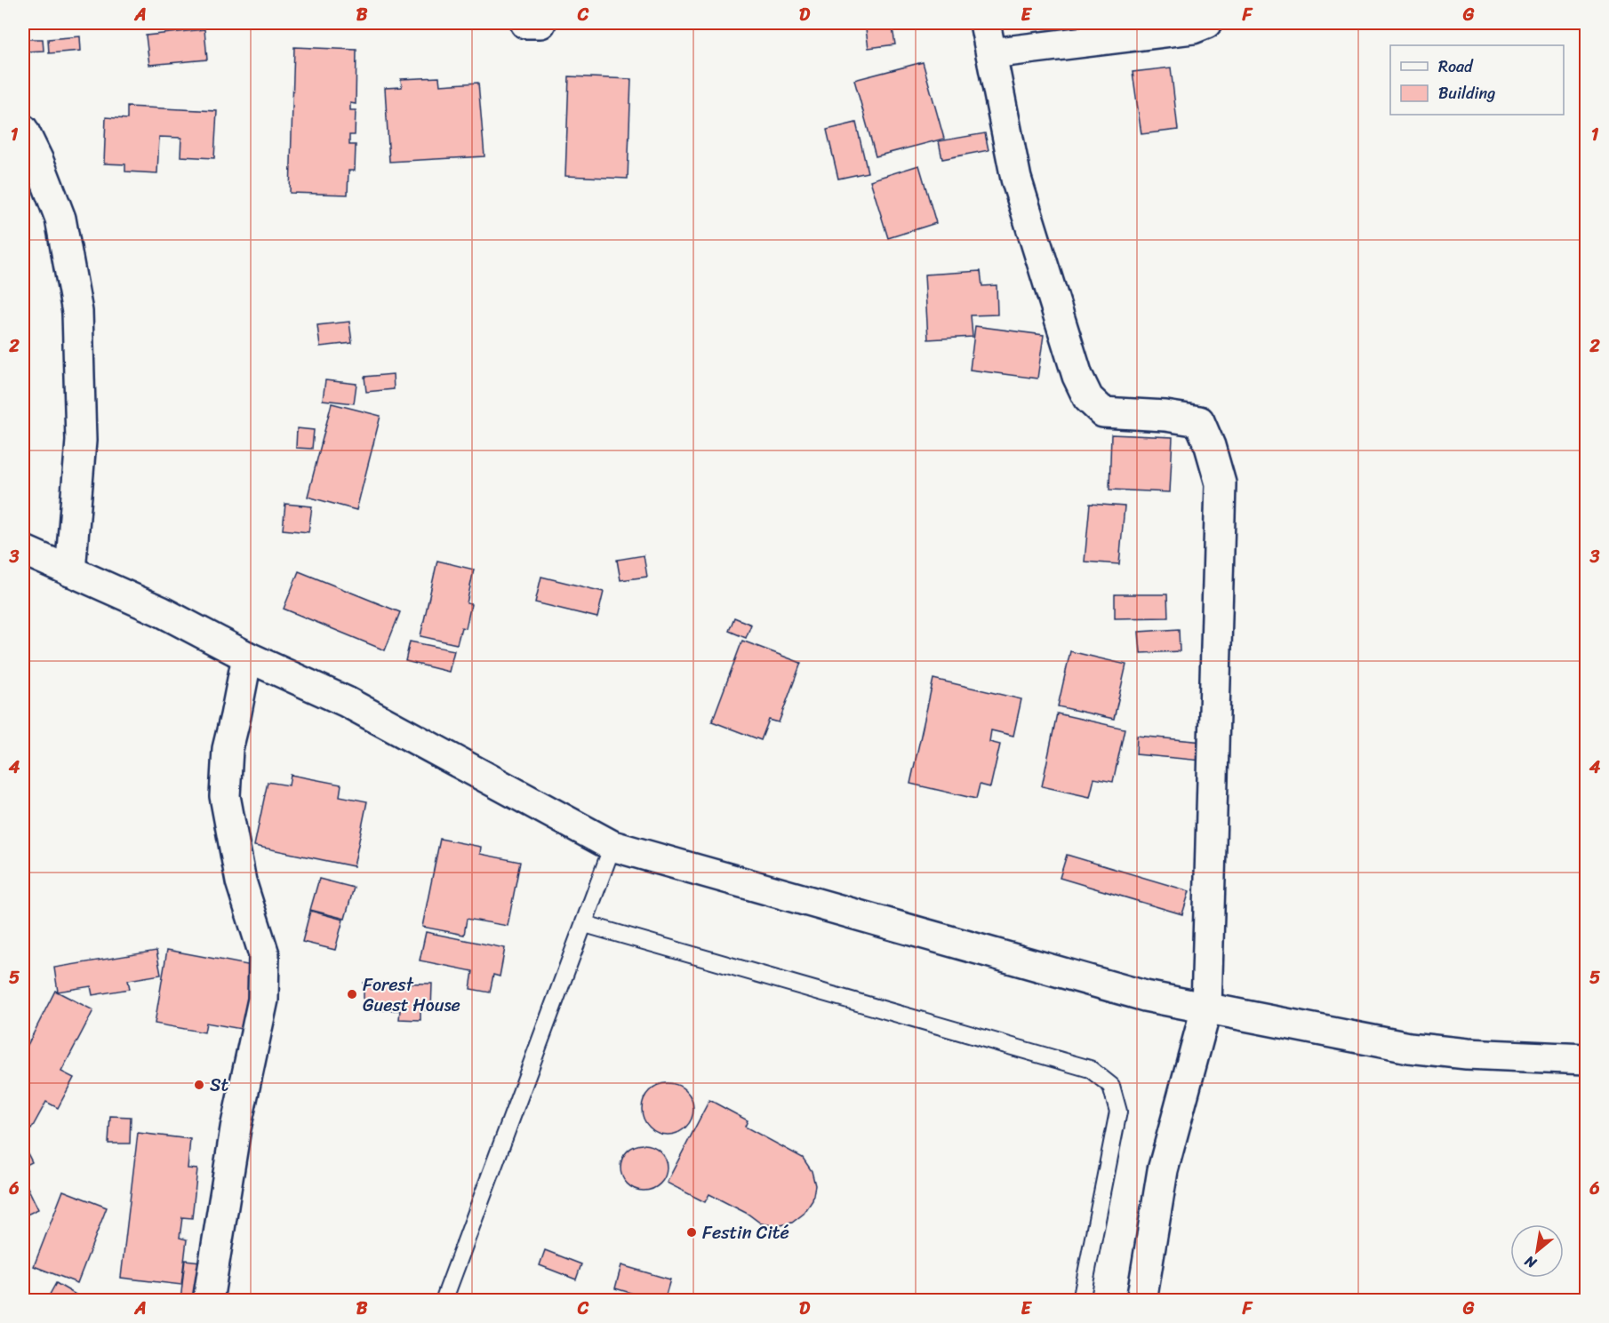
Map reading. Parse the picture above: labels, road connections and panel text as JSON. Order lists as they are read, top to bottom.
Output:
{
  "places": ["Forest Guest House", "St", "Festin Cité"],
  "legend": ["Road", "Building"],
  "north": "bottom left",
  "grid": {
    "columns": [
      "A",
      "B",
      "C",
      "D",
      "E",
      "F",
      "G"
    ],
    "rows": [
      "1",
      "2",
      "3",
      "4",
      "5",
      "6"
    ]
  }
}
